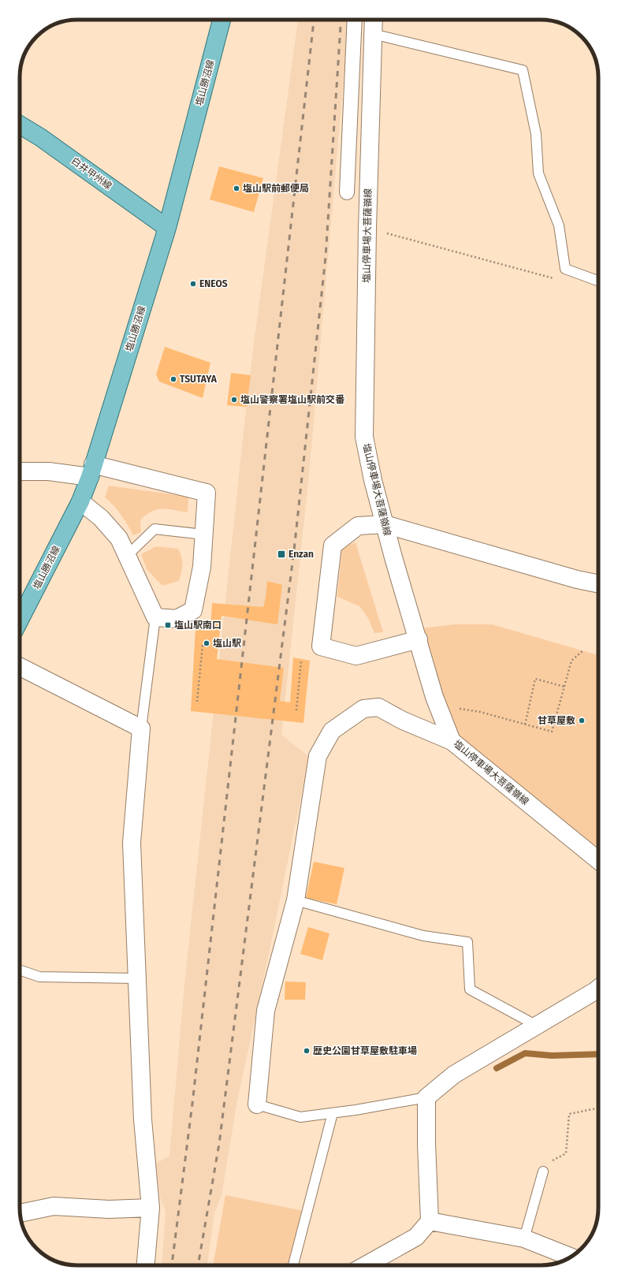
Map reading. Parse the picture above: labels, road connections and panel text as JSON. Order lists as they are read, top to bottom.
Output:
{
  "streets": {
    "main road": ["塩山勝沼線", "白井甲州線"],
    "street": ["塩山停車場大菩薩嶺線"]
  },
  "crossings": [
    ["塩山勝沼線", "白井甲州線"]
  ],
  "places": {
    "other": [
      "塩山駅前郵便局",
      "ENEOS",
      "TSUTAYA",
      "塩山警察署塩山駅前交番",
      "塩山駅",
      "甘草屋敷",
      "歴史公園甘草屋敷駐車場"
    ],
    "transit": ["Enzan", "塩山駅南口"]
  }
}
